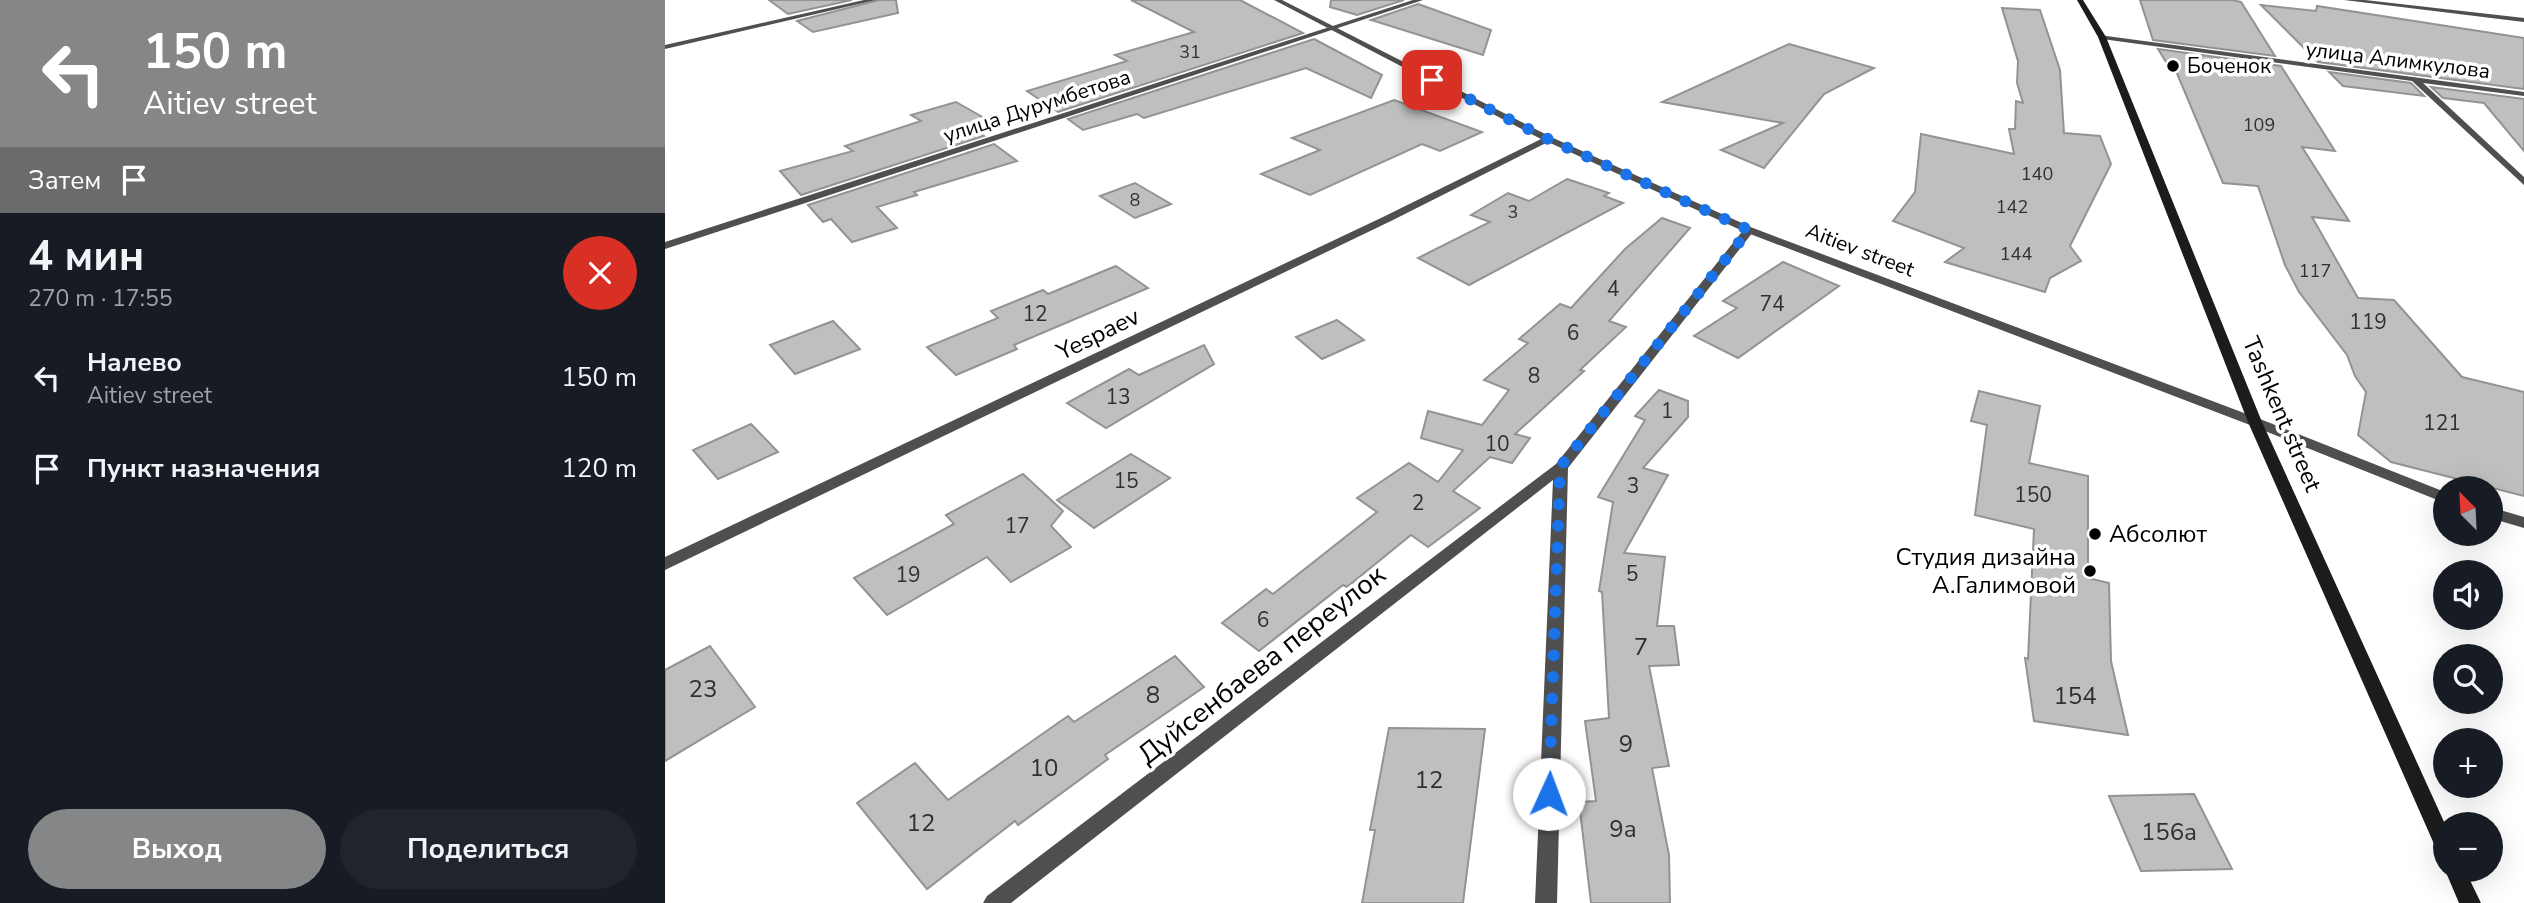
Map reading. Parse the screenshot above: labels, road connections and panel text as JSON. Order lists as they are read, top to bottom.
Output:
{
  "streets": {
    "main road": ["Tashkent street"],
    "street": [
      "улица Алимкулова",
      "улица Дурумбетова",
      "Aitiev street",
      "Yespaev",
      "Дуйсенбаева переулок"
    ]
  },
  "crossings": [
    ["улица Алимкулова", "Tashkent street"],
    ["улица Дурумбетова", "Aitiev street"],
    ["Aitiev street", "Yespaev"],
    ["Aitiev street", "Tashkent street"],
    ["Aitiev street", "Дуйсенбаева переулок"]
  ],
  "places": ["Боченок", "Абсолют", "Студия дизайна А.Галимовой"],
  "house_numbers": [
    "31",
    "109",
    "140",
    "8",
    "142",
    "3",
    "144",
    "117",
    "4",
    "74",
    "12",
    "119",
    "6",
    "8",
    "13",
    "1",
    "121",
    "10",
    "15",
    "3",
    "150",
    "2",
    "17",
    "5",
    "19",
    "6",
    "7",
    "23",
    "8",
    "154",
    "9",
    "10",
    "12",
    "12",
    "9а",
    "156а"
  ],
  "north": "top left",
  "page": {
    "turn": ["150 m", "Aitiev street"],
    "then": "Затем",
    "heading": ["4 мин", "270 m · 17:55"],
    "list": [
      {
        "name": "Налево",
        "note": "Aitiev street",
        "value": "150 m"
      },
      {
        "name": "Пункт назначения",
        "value": "120 m"
      }
    ],
    "map_buttons": ["+", "−"],
    "buttons": ["Выход", "Поделиться"]
  }
}
